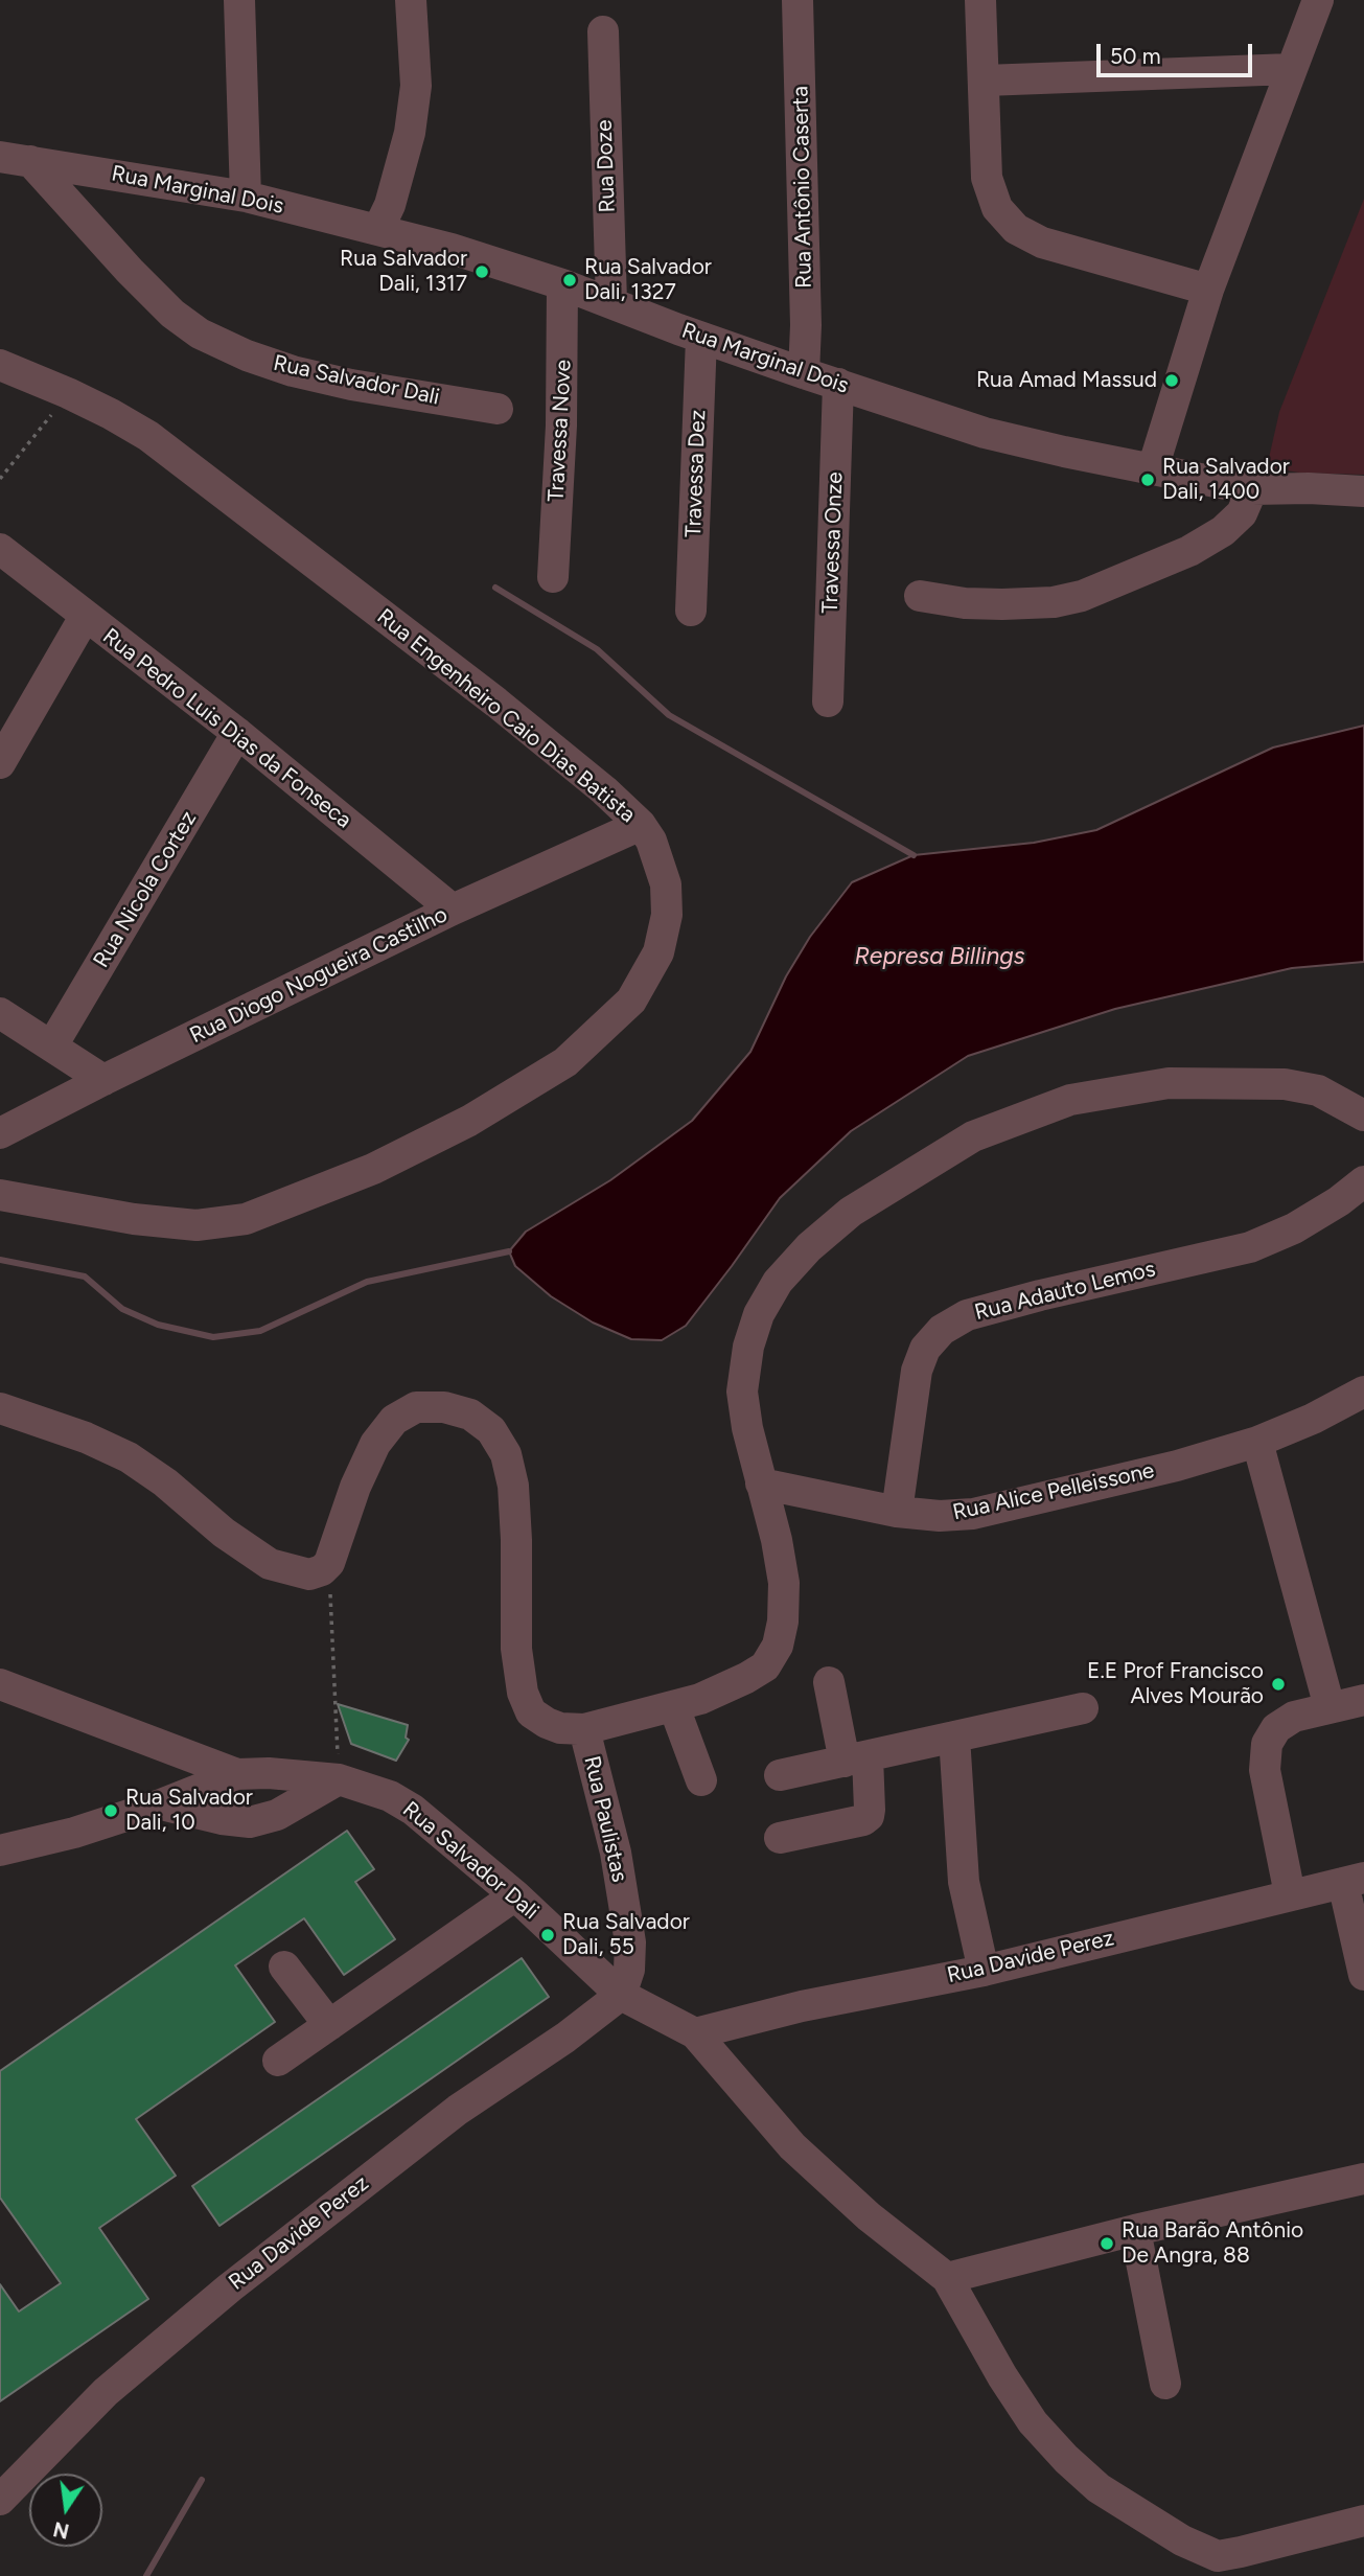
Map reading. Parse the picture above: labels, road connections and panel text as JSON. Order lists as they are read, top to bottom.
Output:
{
  "streets": {
    "street": [
      "Rua Doze",
      "Rua Antônio Caserta",
      "Rua Marginal Dois",
      "Rua Salvador Dali",
      "Travessa Nove",
      "Travessa Dez",
      "Travessa Onze",
      "Rua Engenheiro Caio Dias Batista",
      "Rua Pedro Luis Dias da Fonseca",
      "Rua Nicola Cortez",
      "Rua Diogo Nogueira Castilho",
      "Rua Adauto Lemos",
      "Rua Alice Pelleissone",
      "Rua Paulistas",
      "Rua Davide Perez"
    ]
  },
  "crossings": [
    ["Rua Doze", "Rua Marginal Dois"],
    ["Rua Antônio Caserta", "Rua Marginal Dois"],
    ["Rua Marginal Dois", "Rua Salvador Dali"],
    ["Rua Marginal Dois", "Travessa Nove"],
    ["Rua Marginal Dois", "Travessa Dez"],
    ["Rua Marginal Dois", "Travessa Onze"],
    ["Rua Salvador Dali", "Rua Paulistas"],
    ["Rua Salvador Dali", "Rua Davide Perez"],
    ["Rua Engenheiro Caio Dias Batista", "Rua Diogo Nogueira Castilho"],
    ["Rua Pedro Luis Dias da Fonseca", "Rua Nicola Cortez"],
    ["Rua Pedro Luis Dias da Fonseca", "Rua Diogo Nogueira Castilho"],
    ["Rua Adauto Lemos", "Rua Alice Pelleissone"],
    ["Rua Paulistas", "Rua Davide Perez"]
  ],
  "water": ["Represa Billings"],
  "places": [
    "Rua Salvador Dali, 1317",
    "Rua Salvador Dali, 1327",
    "Rua Amad Massud",
    "Rua Salvador Dali, 1400",
    "E.E Prof Francisco Alves Mourão",
    "Rua Salvador Dali, 10",
    "Rua Salvador Dali, 55",
    "Rua Barão Antônio De Angra, 88"
  ],
  "scale_bar": "50 m",
  "north": "bottom"
}
